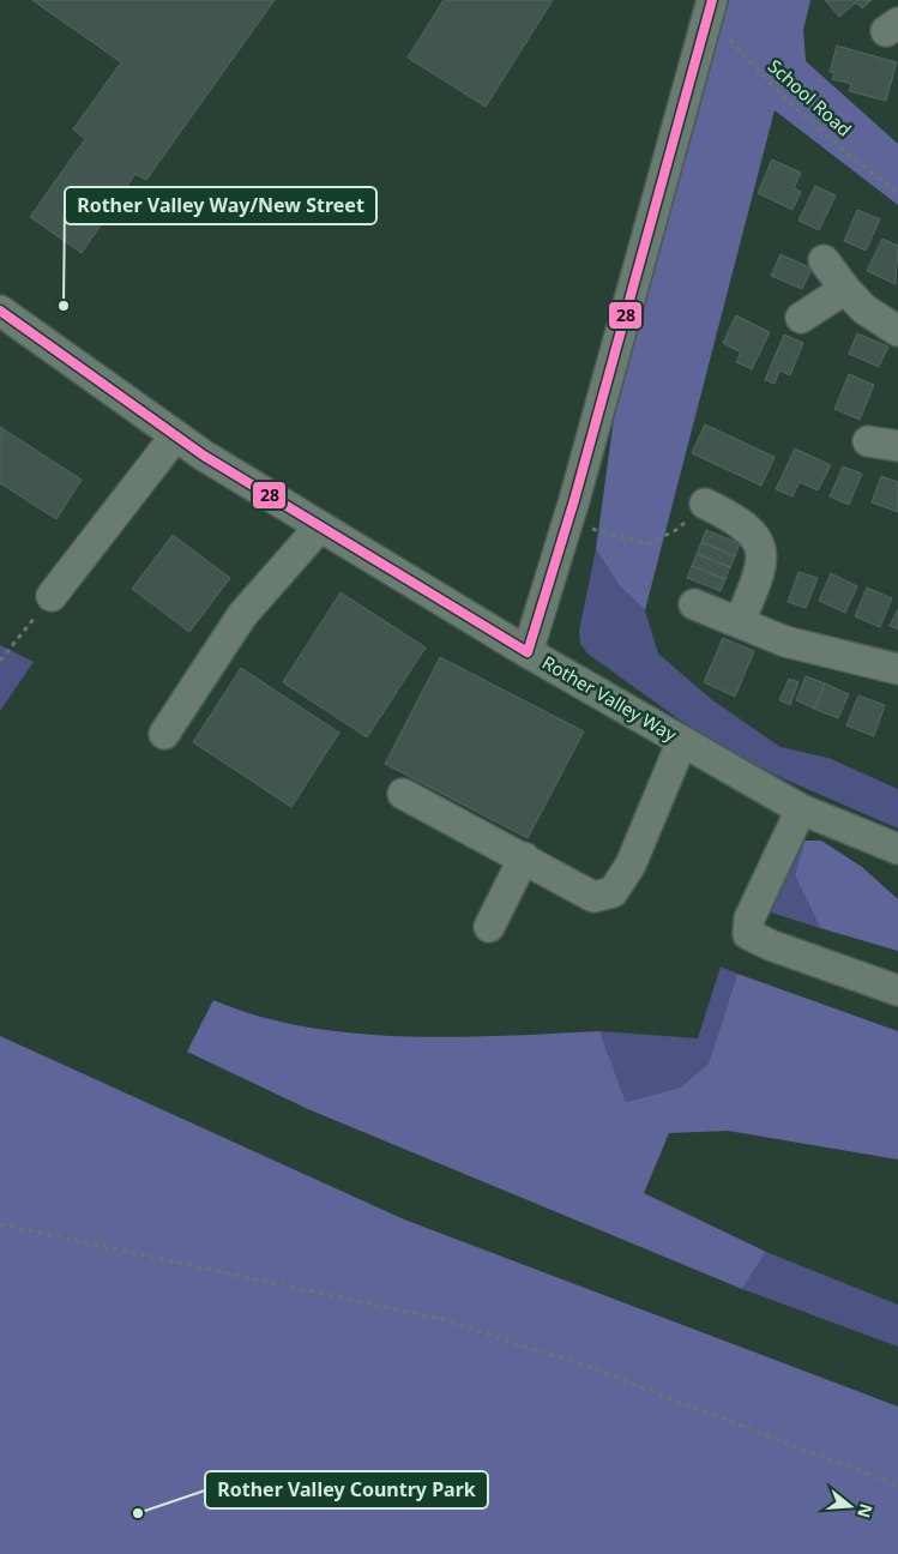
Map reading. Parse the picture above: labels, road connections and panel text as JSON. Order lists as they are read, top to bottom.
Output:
{
  "streets": {
    "street": ["Rother Valley Way"],
    "path": ["School Road"]
  },
  "places": ["Rother Valley Way/New Street", "Rother Valley Country Park"],
  "lines": ["transit line 28"],
  "north": "right"
}
